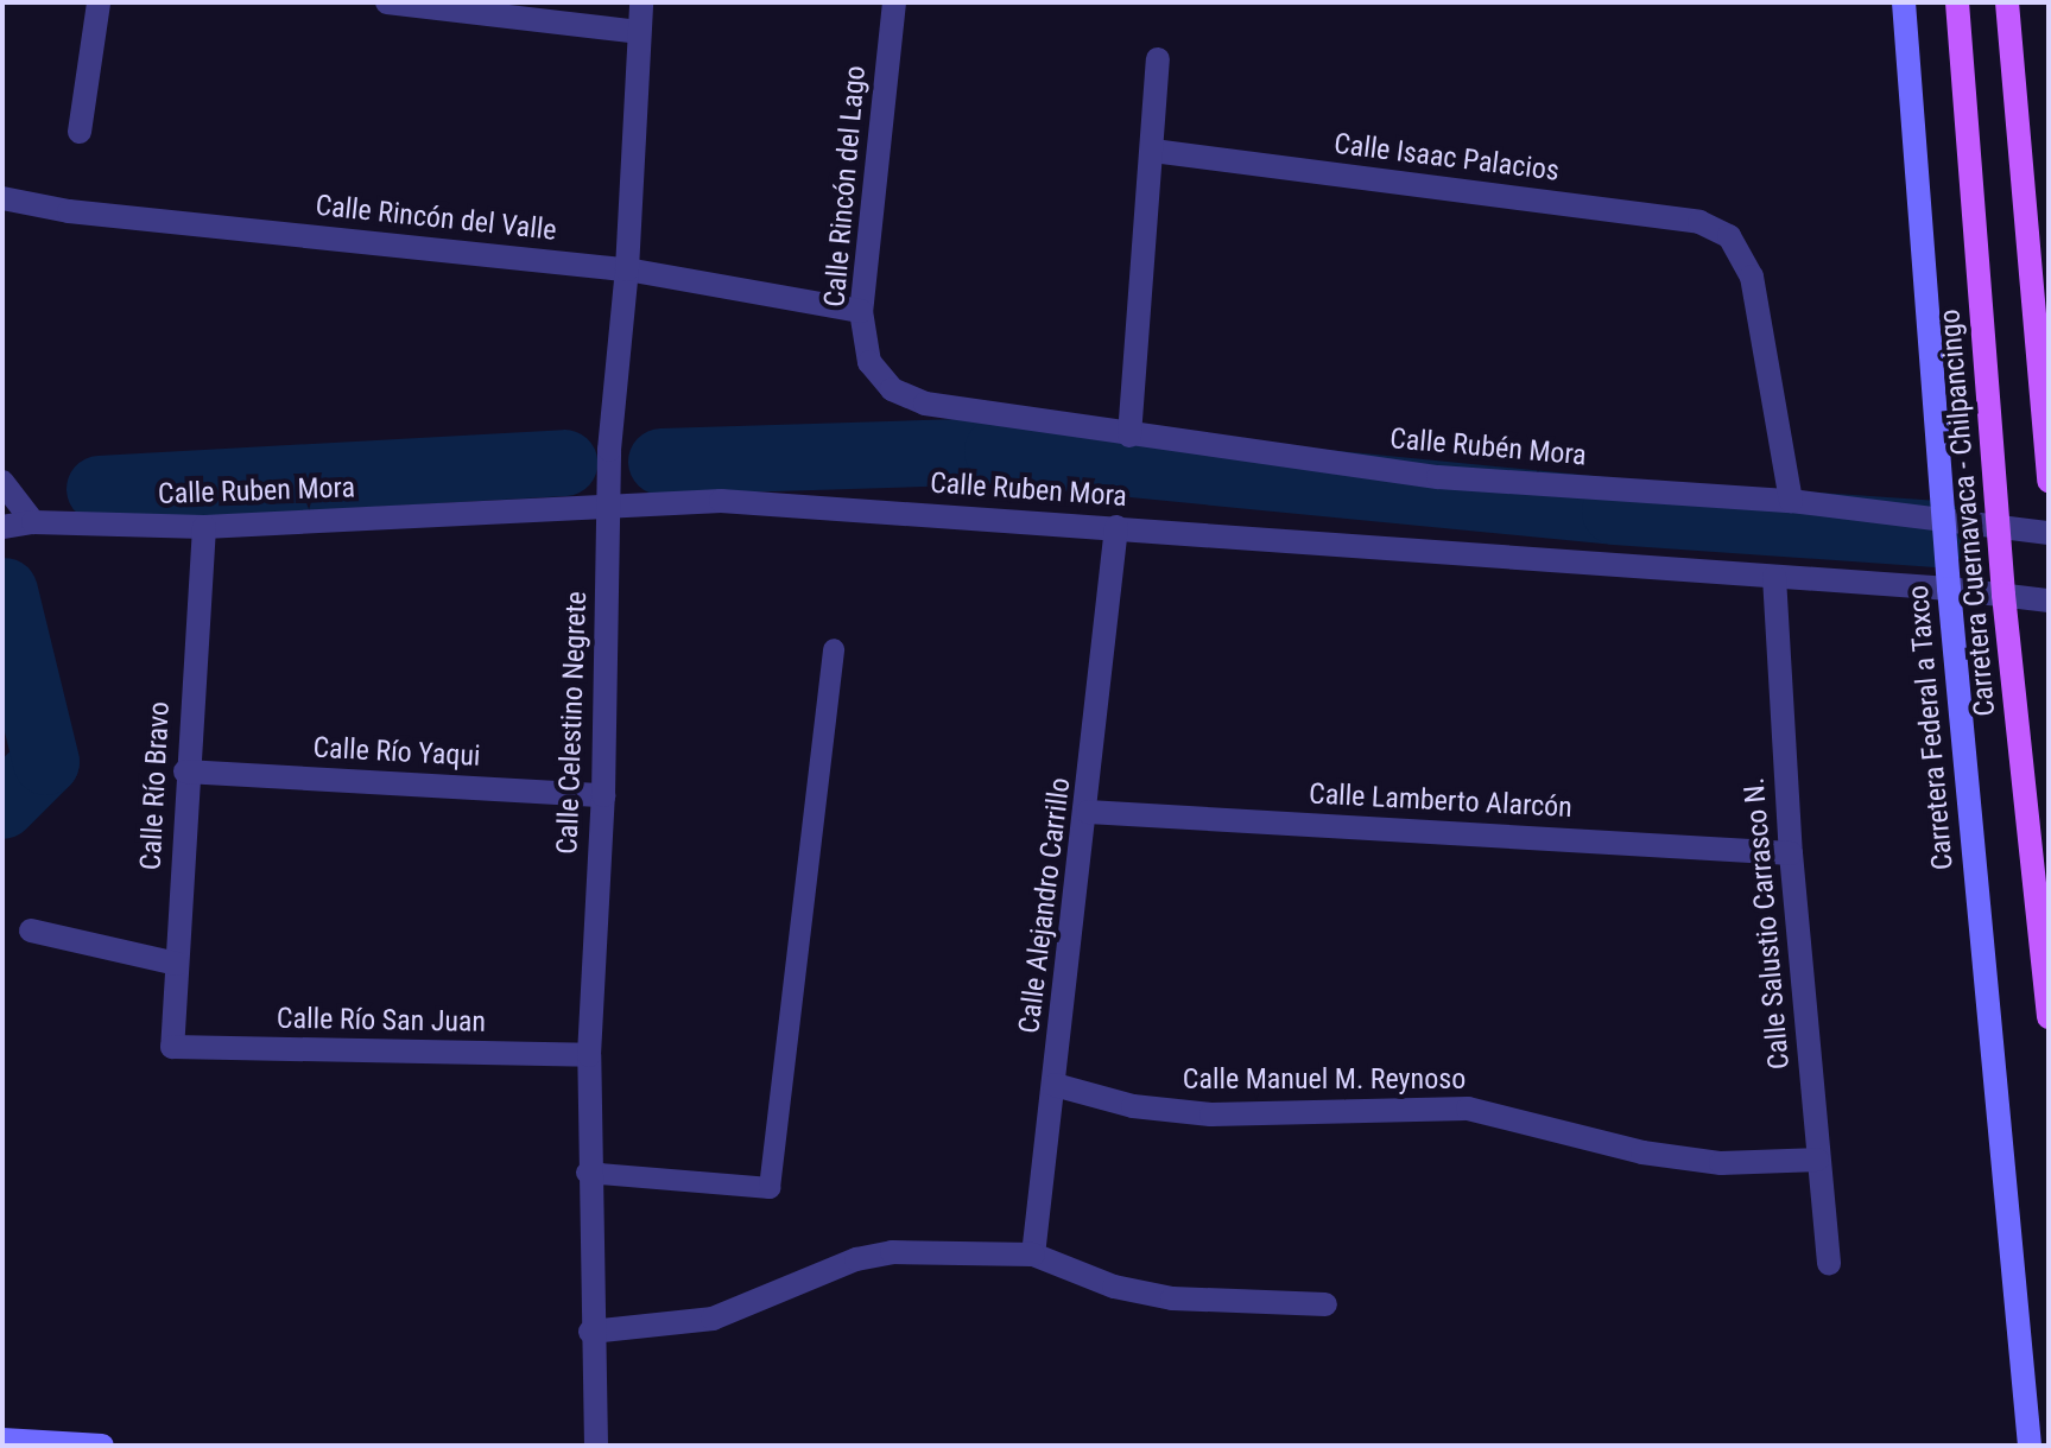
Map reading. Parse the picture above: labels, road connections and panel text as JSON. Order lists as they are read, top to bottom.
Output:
{
  "streets": {
    "main road": ["Carretera Cuernavaca - Chilpancingo"],
    "street": [
      "Calle Isaac Palacios",
      "Calle Rincón del Lago",
      "Calle Rincón del Valle",
      "Calle Rubén Mora",
      "Calle Ruben Mora",
      "Calle Celestino Negrete",
      "Carretera Federal a Taxco",
      "Calle Río Yaqui",
      "Calle Río Bravo",
      "Calle Lamberto Alarcón",
      "Calle Alejandro Carrillo",
      "Calle Salustio Carrasco N.",
      "Calle Río San Juan",
      "Calle Manuel M. Reynoso"
    ]
  },
  "crossings": [
    ["Calle Isaac Palacios", "Calle Rubén Mora"],
    ["Calle Rincón del Lago", "Calle Rincón del Valle"],
    ["Calle Rincón del Lago", "Calle Rubén Mora"],
    ["Calle Rincón del Valle", "Calle Celestino Negrete"],
    ["Calle Rubén Mora", "Carretera Cuernavaca - Chilpancingo"],
    ["Calle Rubén Mora", "Carretera Federal a Taxco"],
    ["Calle Ruben Mora", "Carretera Cuernavaca - Chilpancingo"],
    ["Calle Ruben Mora", "Calle Celestino Negrete"],
    ["Calle Ruben Mora", "Carretera Federal a Taxco"],
    ["Calle Ruben Mora", "Calle Río Bravo"],
    ["Calle Ruben Mora", "Calle Alejandro Carrillo"],
    ["Calle Ruben Mora", "Calle Salustio Carrasco N."],
    ["Calle Celestino Negrete", "Calle Río Yaqui"],
    ["Calle Celestino Negrete", "Calle Río San Juan"],
    ["Calle Río Yaqui", "Calle Río Bravo"],
    ["Calle Río Bravo", "Calle Río San Juan"],
    ["Calle Lamberto Alarcón", "Calle Alejandro Carrillo"],
    ["Calle Lamberto Alarcón", "Calle Salustio Carrasco N."],
    ["Calle Alejandro Carrillo", "Calle Manuel M. Reynoso"],
    ["Calle Salustio Carrasco N.", "Calle Manuel M. Reynoso"]
  ]
}
